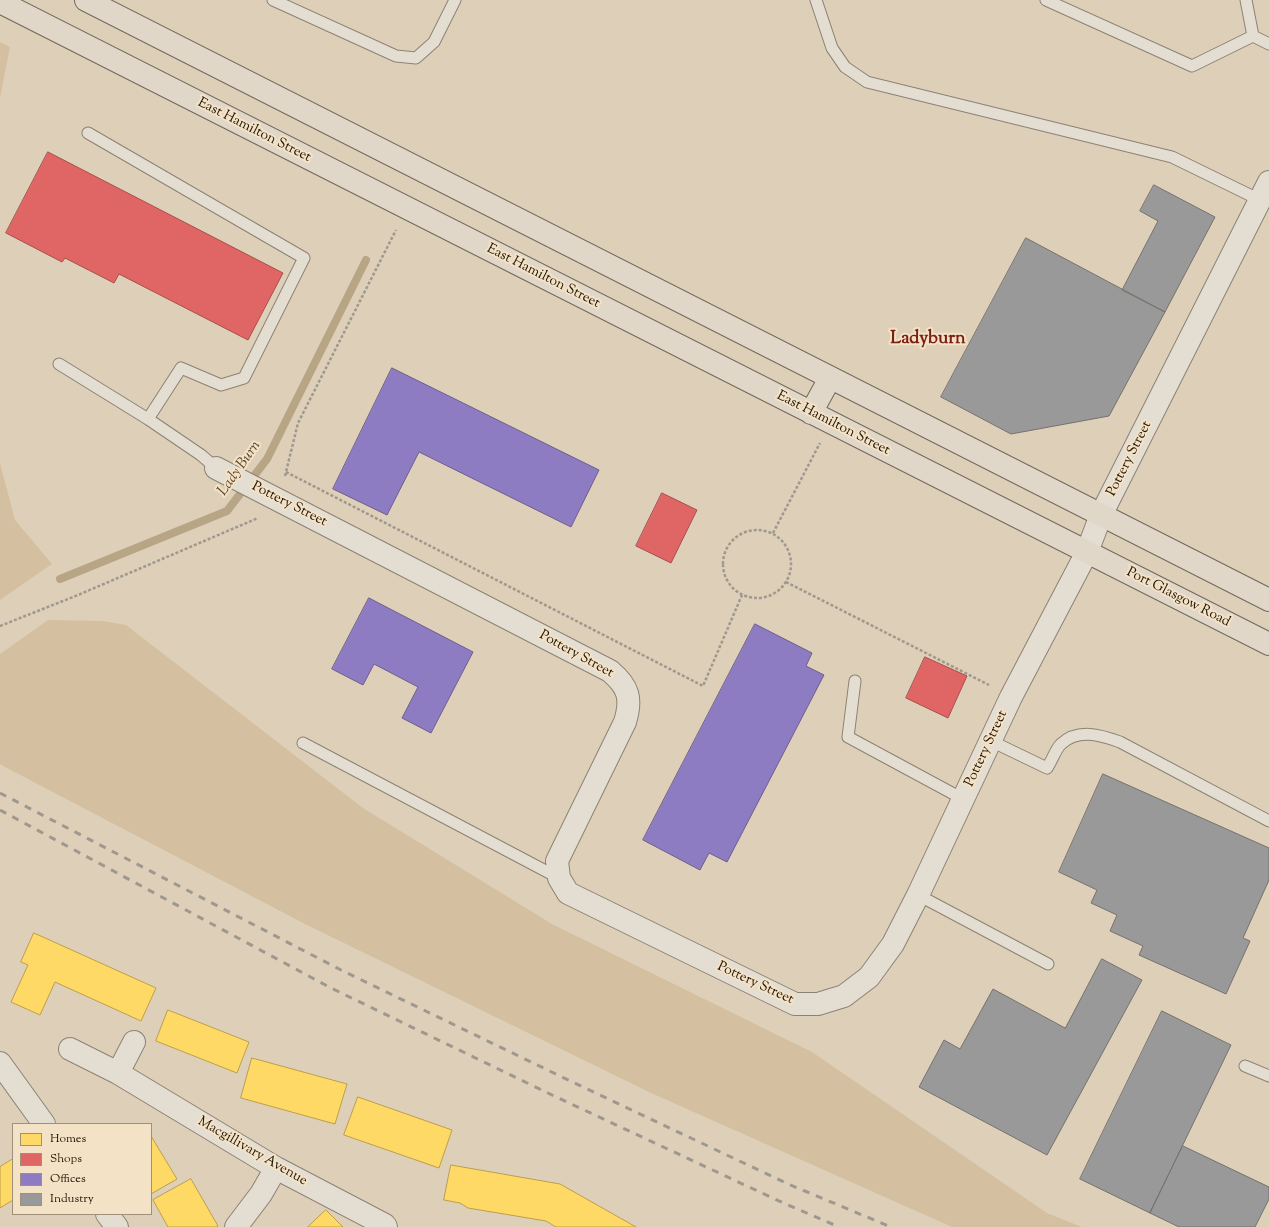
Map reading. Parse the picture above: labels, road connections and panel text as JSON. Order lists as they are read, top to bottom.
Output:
{
  "streets": {
    "highway": ["East Hamilton Street", "Port Glasgow Road"],
    "street": ["Pottery Street", "Macgillivary Avenue"]
  },
  "crossings": [
    ["East Hamilton Street", "Pottery Street"],
    ["East Hamilton Street", "Port Glasgow Road"],
    ["Pottery Street", "Port Glasgow Road"]
  ],
  "districts": ["Ladyburn"],
  "water": ["Lady Burn"],
  "legend": [
    "Homes",
    "Shops",
    "Offices",
    "Industry"
  ]
}
